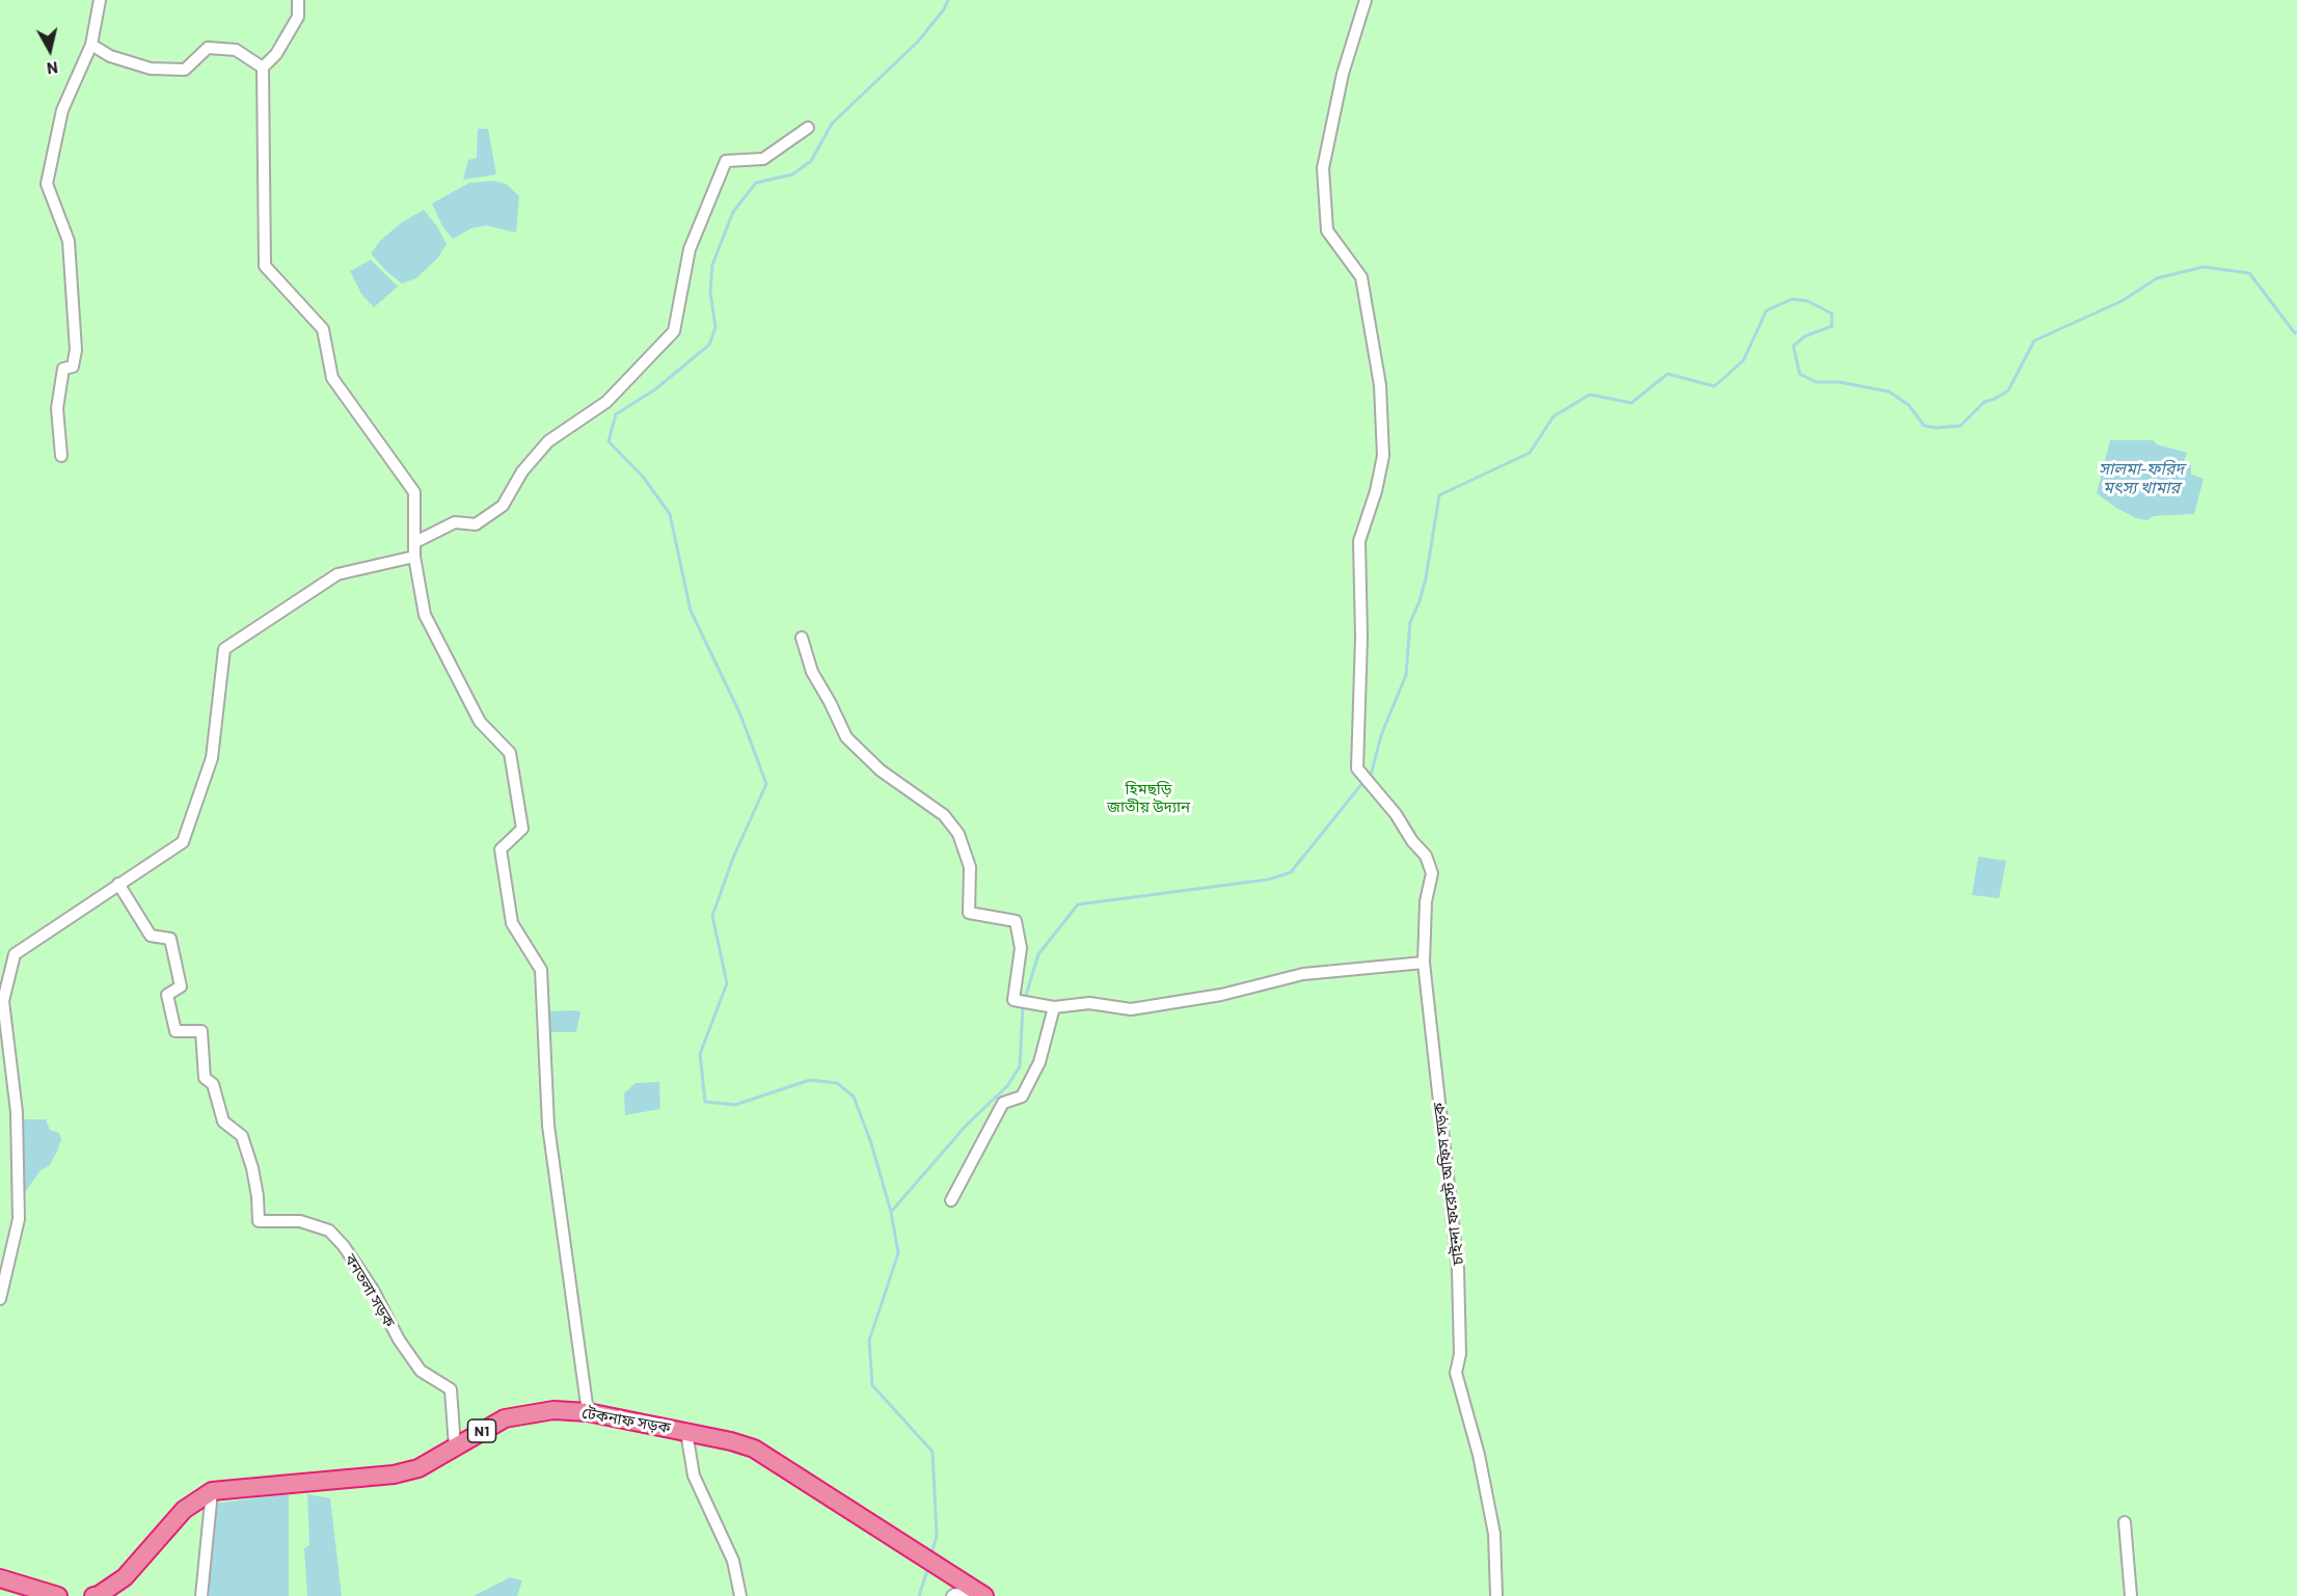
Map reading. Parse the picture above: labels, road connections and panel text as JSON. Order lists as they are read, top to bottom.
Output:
{
  "streets": {
    "highway": ["টেকনাফ সড়ক", "N1"],
    "street": ["চাইন্দা ফরেস্ট অফিস সড়ক", "বনতলা সড়ক"]
  },
  "crossings": [
    ["বনতলা সড়ক", "টেকনাফ সড়ক"]
  ],
  "water": ["সালমা-ফরিদ মৎস্য খামার"],
  "parks": ["হিমছড়ি জাতীয় উদ্যান"],
  "north": "bottom"
}
